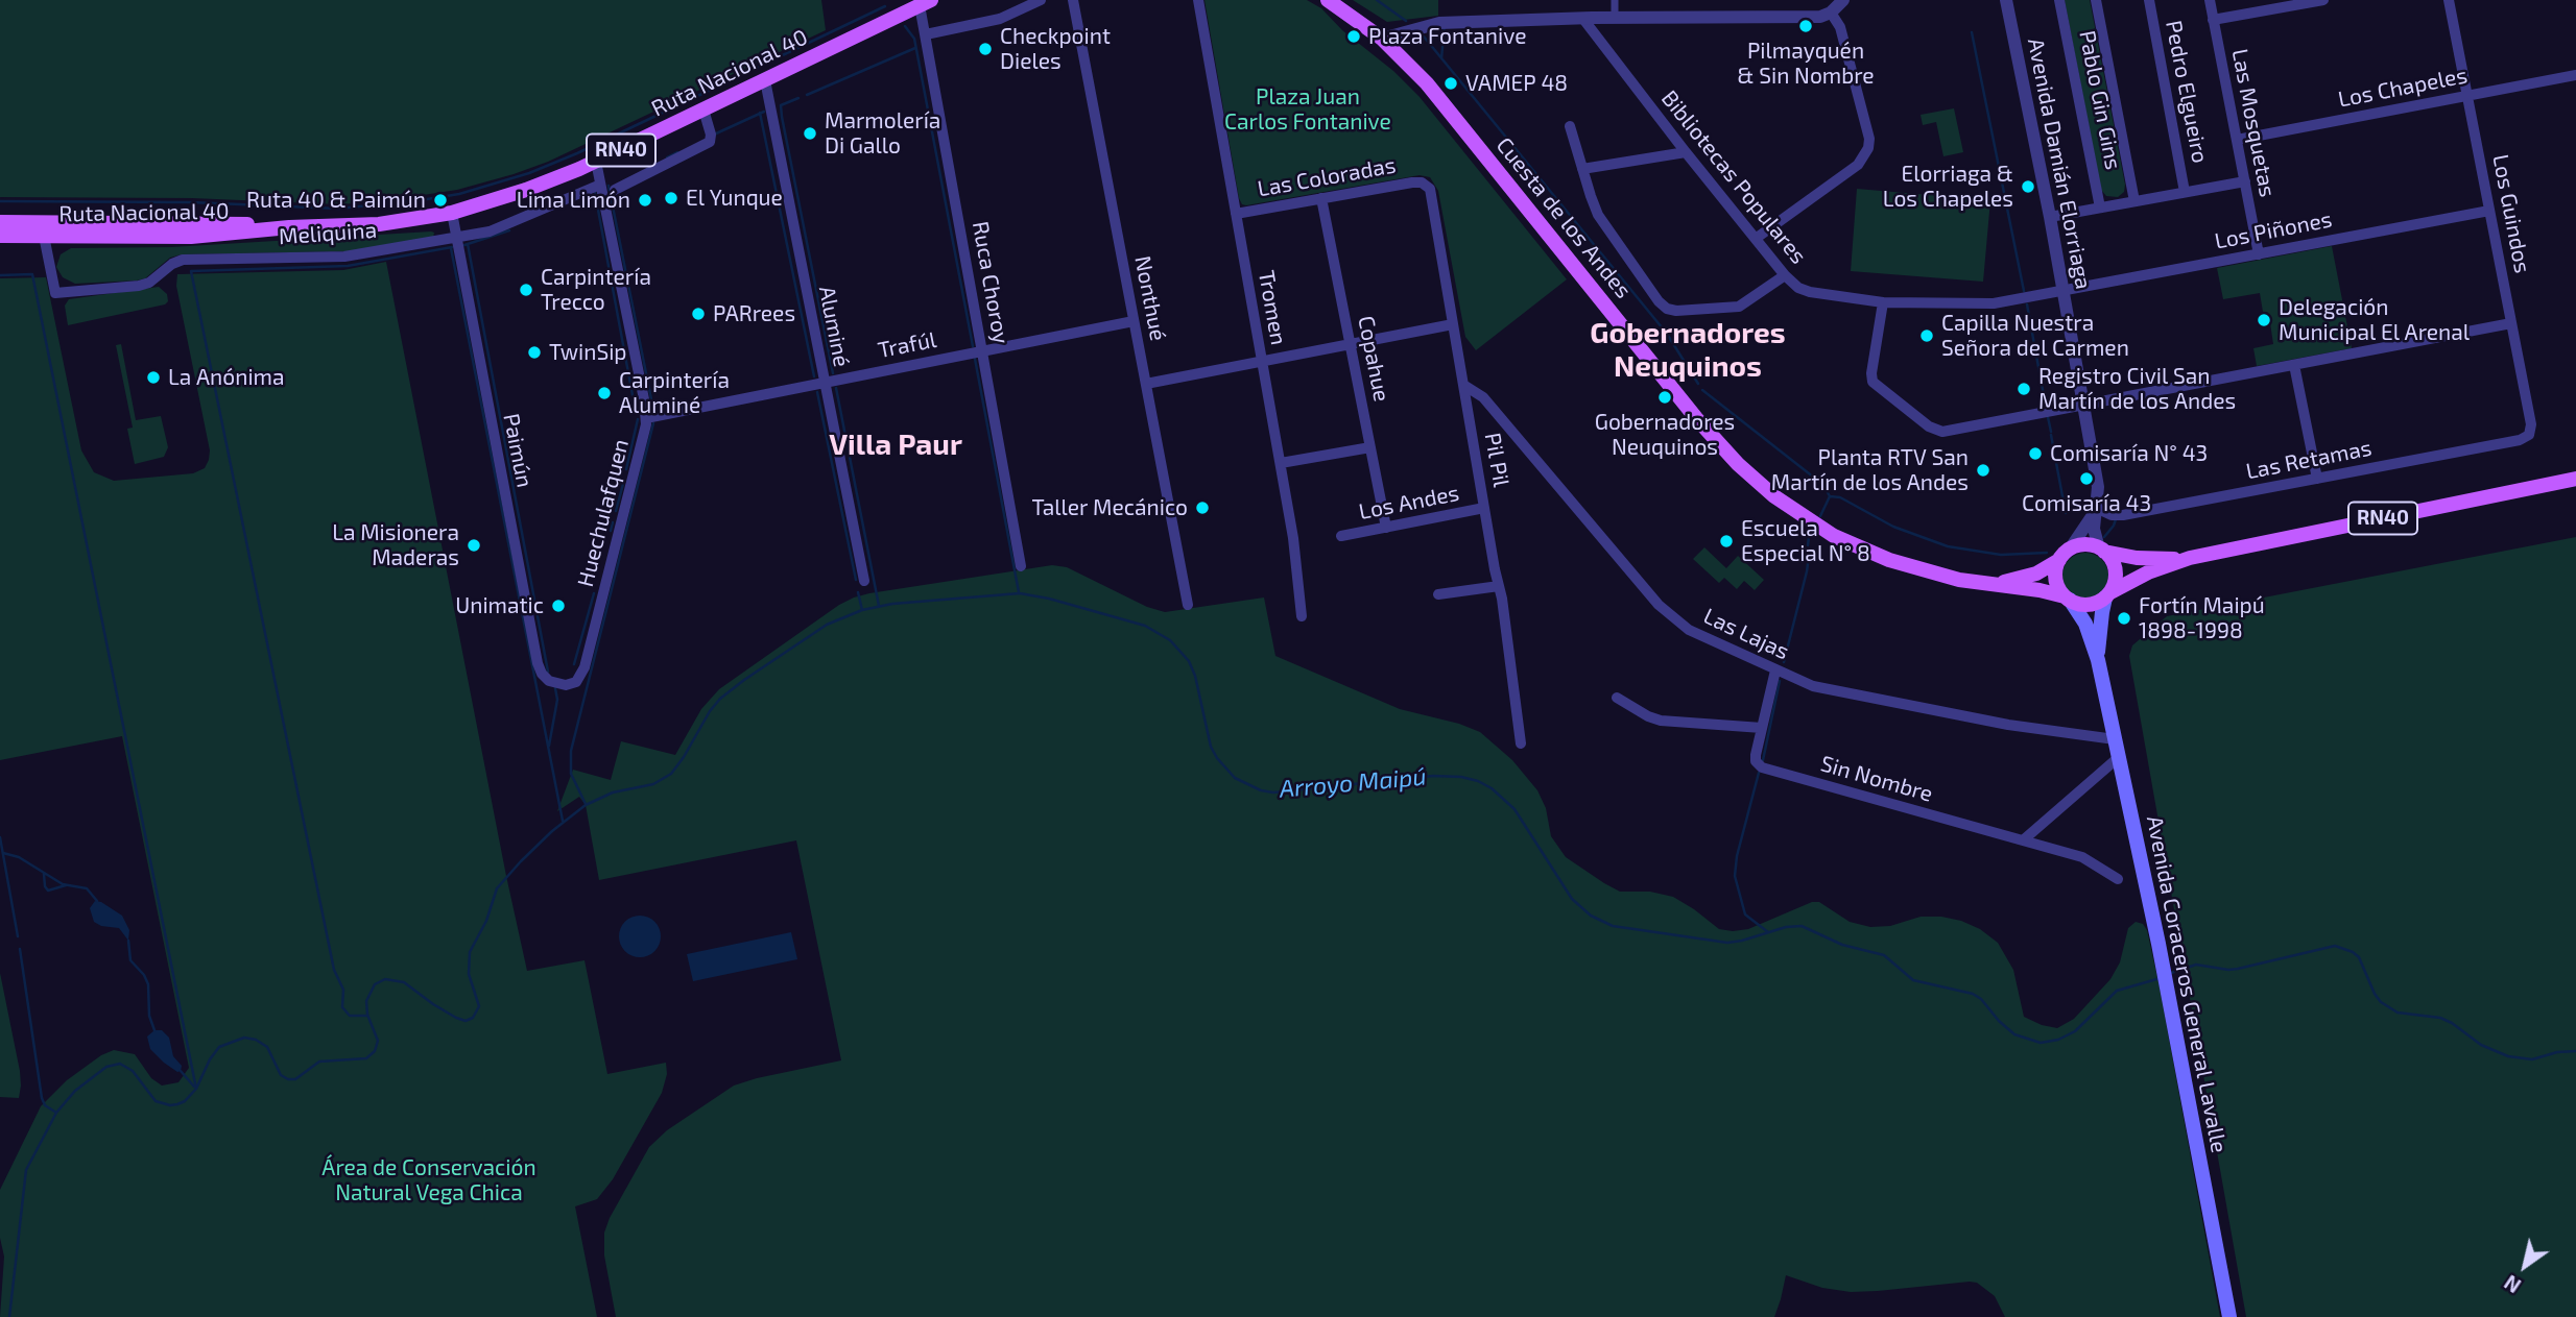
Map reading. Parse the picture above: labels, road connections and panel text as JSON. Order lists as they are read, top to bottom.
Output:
{
  "streets": {
    "main road": [
      "Ruta Nacional 40",
      "RN40",
      "Cuesta de los Andes",
      "Avenida Coraceros General Lavalle"
    ],
    "street": [
      "Los Chapeles",
      "Pedro Elgueiro",
      "Pablo Gin Gins",
      "Las Mosquetas",
      "Avenida Damián Elorriaga",
      "Las Coloradas",
      "Bibliotecas Populares",
      "Los Guindos",
      "Los Piñones",
      "Meliquina",
      "Ruca Choroy",
      "Nonthué",
      "Tromen",
      "Aluminé",
      "Trafúl",
      "Copahue",
      "Paimún",
      "Pil Pil",
      "Las Retamas",
      "Los Andes",
      "Huechulafquen",
      "Las Lajas",
      "Sin Nombre"
    ]
  },
  "crossings": [
    ["Ruta Nacional 40", "Meliquina"],
    ["Ruta Nacional 40", "Ruca Choroy"],
    ["Ruta Nacional 40", "Aluminé"],
    ["Ruta Nacional 40", "Paimún"],
    ["Ruta Nacional 40", "Huechulafquen"],
    ["Los Chapeles", "Las Mosquetas"],
    ["Los Chapeles", "Los Guindos"],
    ["Las Mosquetas", "Los Piñones"],
    ["RN40", "Avenida Damián Elorriaga"],
    ["RN40", "Cuesta de los Andes"],
    ["RN40", "Avenida Coraceros General Lavalle"],
    ["Avenida Damián Elorriaga", "Bibliotecas Populares"],
    ["Avenida Damián Elorriaga", "Cuesta de los Andes"],
    ["Avenida Damián Elorriaga", "Los Piñones"],
    ["Avenida Damián Elorriaga", "Las Retamas"],
    ["Avenida Damián Elorriaga", "Avenida Coraceros General Lavalle"],
    ["Las Coloradas", "Tromen"],
    ["Las Coloradas", "Copahue"],
    ["Las Coloradas", "Pil Pil"],
    ["Bibliotecas Populares", "Los Piñones"],
    ["Los Guindos", "Los Piñones"],
    ["Los Guindos", "Las Retamas"],
    ["Cuesta de los Andes", "Avenida Coraceros General Lavalle"],
    ["Meliquina", "Paimún"],
    ["Meliquina", "Huechulafquen"],
    ["Ruca Choroy", "Trafúl"],
    ["Nonthué", "Trafúl"],
    ["Aluminé", "Trafúl"],
    ["Trafúl", "Huechulafquen"],
    ["Copahue", "Los Andes"],
    ["Paimún", "Huechulafquen"],
    ["Pil Pil", "Los Andes"],
    ["Pil Pil", "Las Lajas"],
    ["Las Lajas", "Sin Nombre"],
    ["Las Lajas", "Avenida Coraceros General Lavalle"]
  ],
  "districts": ["Gobernadores Neuquinos", "Villa Paur"],
  "water": ["Arroyo Maipú"],
  "parks": ["Plaza Juan Carlos Fontanive", "Área de Conservación Natural Vega Chica"],
  "places": [
    "Pilmayquén & Sin Nombre",
    "Plaza Fontanive",
    "Checkpoint Dieles",
    "VAMEP 48",
    "Marmolería Di Gallo",
    "Elorriaga & Los Chapeles",
    "El Yunque",
    "Ruta 40 & Paimún",
    "Lima Limón",
    "Carpintería Trecco",
    "PARrees",
    "Delegación Municipal El Arenal",
    "Capilla Nuestra Señora del Carmen",
    "TwinSip",
    "La Anónima",
    "Registro Civil San Martín de los Andes",
    "Carpintería Aluminé",
    "Gobernadores Neuquinos",
    "Comisaría N° 43",
    "Planta RTV San Martín de los Andes",
    "Comisaría 43",
    "Taller Mecánico",
    "Escuela Especial N° 8",
    "La Misionera Maderas",
    "Unimatic",
    "Fortín Maipú 1898-1998"
  ],
  "north": "bottom left"
}
